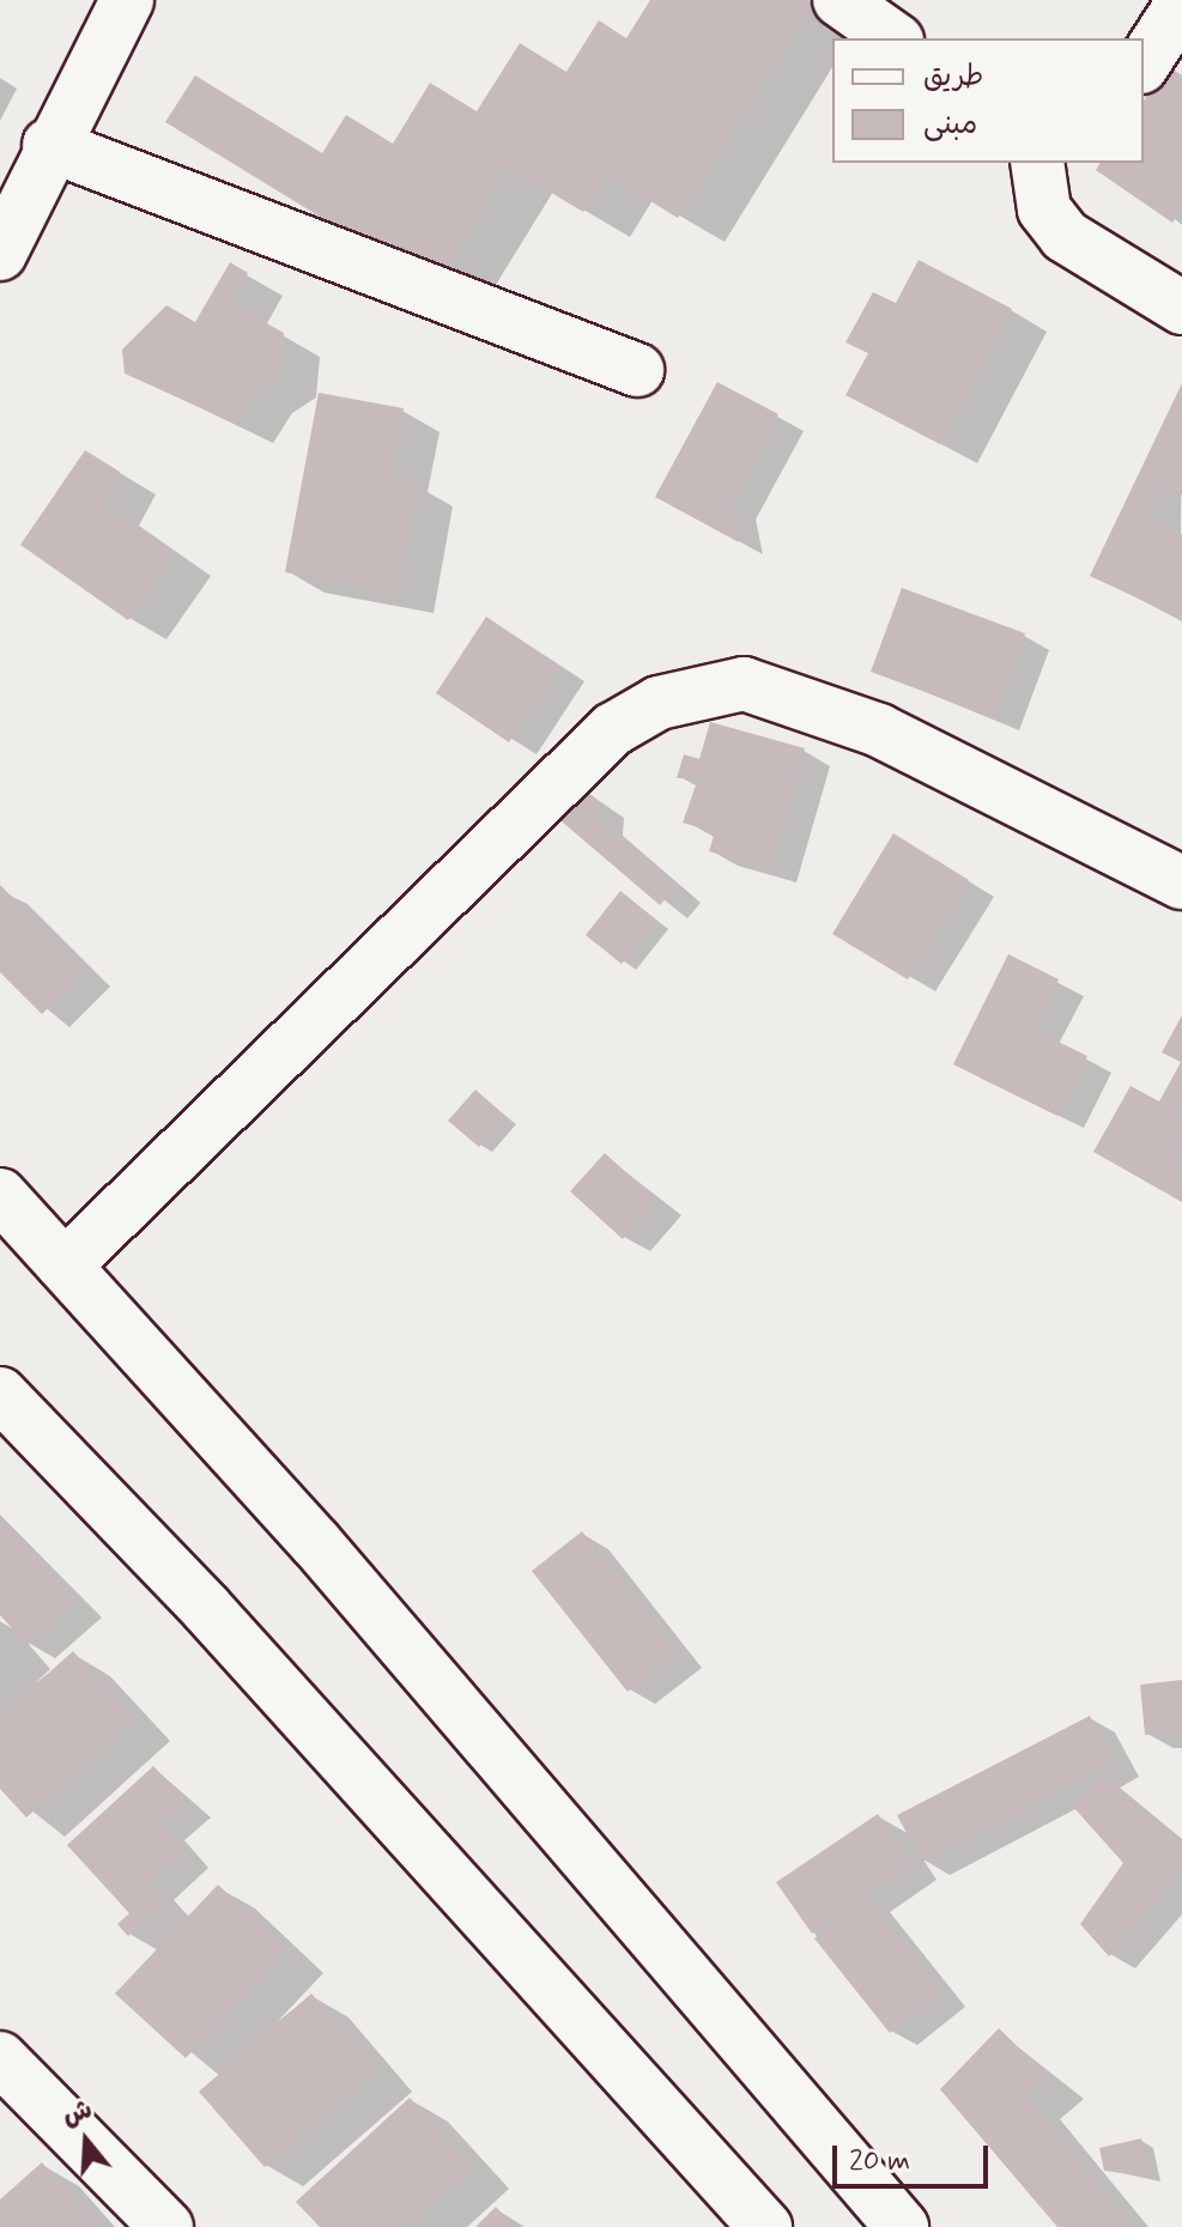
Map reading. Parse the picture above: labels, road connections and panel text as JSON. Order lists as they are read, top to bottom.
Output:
{
  "legend": ["طريق", "مبنى"],
  "scale_bar": "20 m",
  "north": "top"
}
